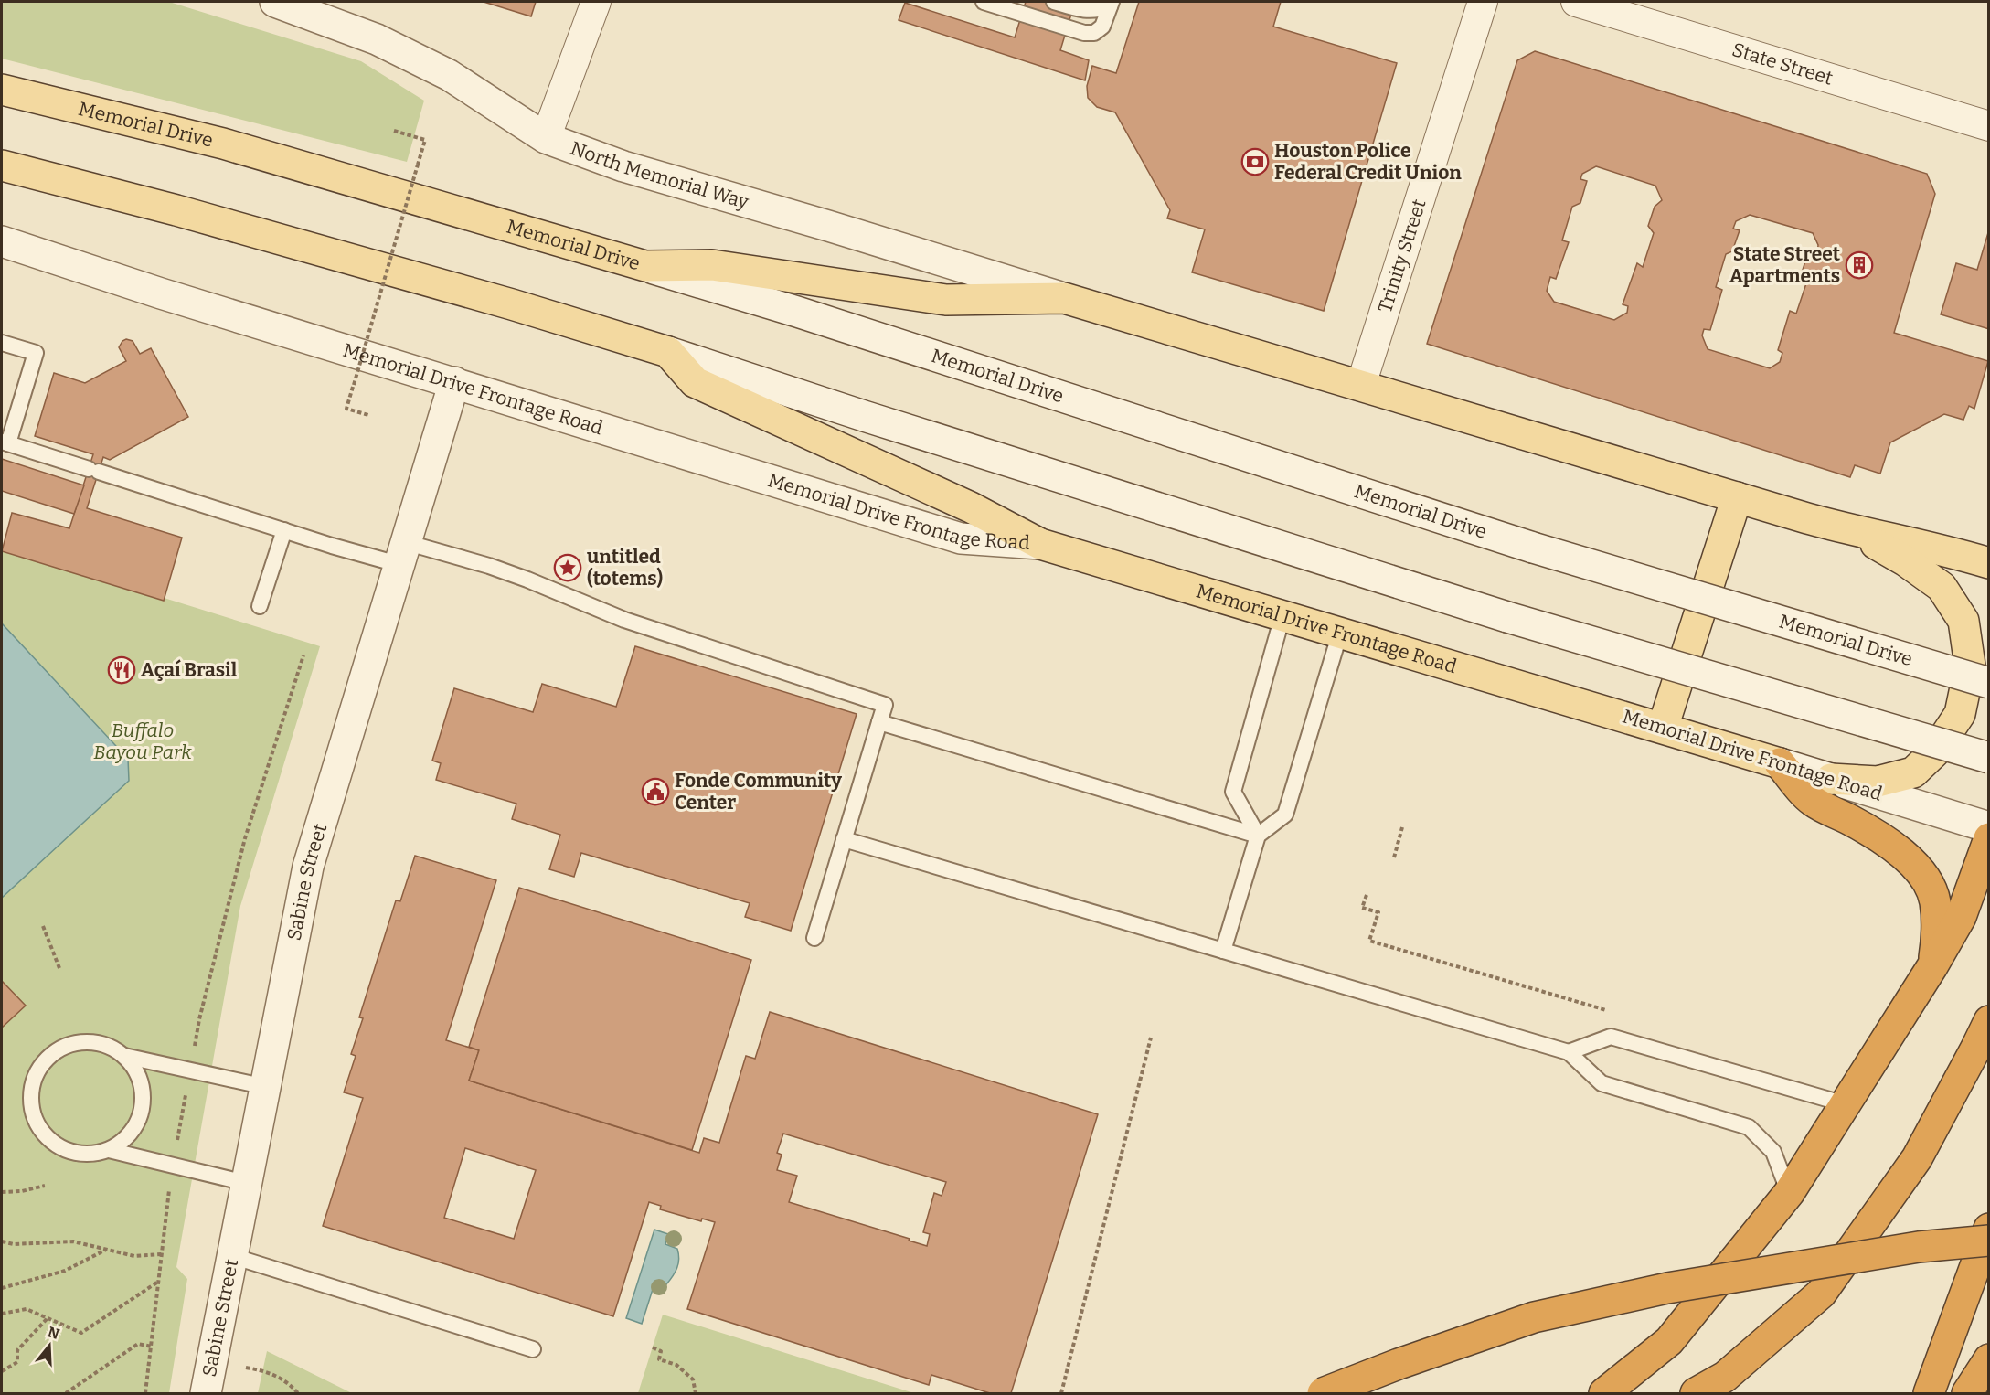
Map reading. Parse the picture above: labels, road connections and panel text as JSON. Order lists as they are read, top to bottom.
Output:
{
  "streets": {
    "main road": ["Memorial Drive", "Memorial Drive Frontage Road"],
    "street": [
      "State Street",
      "North Memorial Way",
      "Trinity Street",
      "Sabine Street"
    ]
  },
  "crossings": [
    ["Memorial Drive Frontage Road", "Sabine Street"]
  ],
  "parks": ["Buffalo Bayou Park"],
  "places": {
    "bank": ["Houston Police Federal Credit Union"],
    "building": ["State Street Apartments"],
    "place": ["untitled (totems)"],
    "restaurant": ["Açaí Brasil"],
    "public building": ["Fonde Community Center"]
  },
  "north": "top"
}
